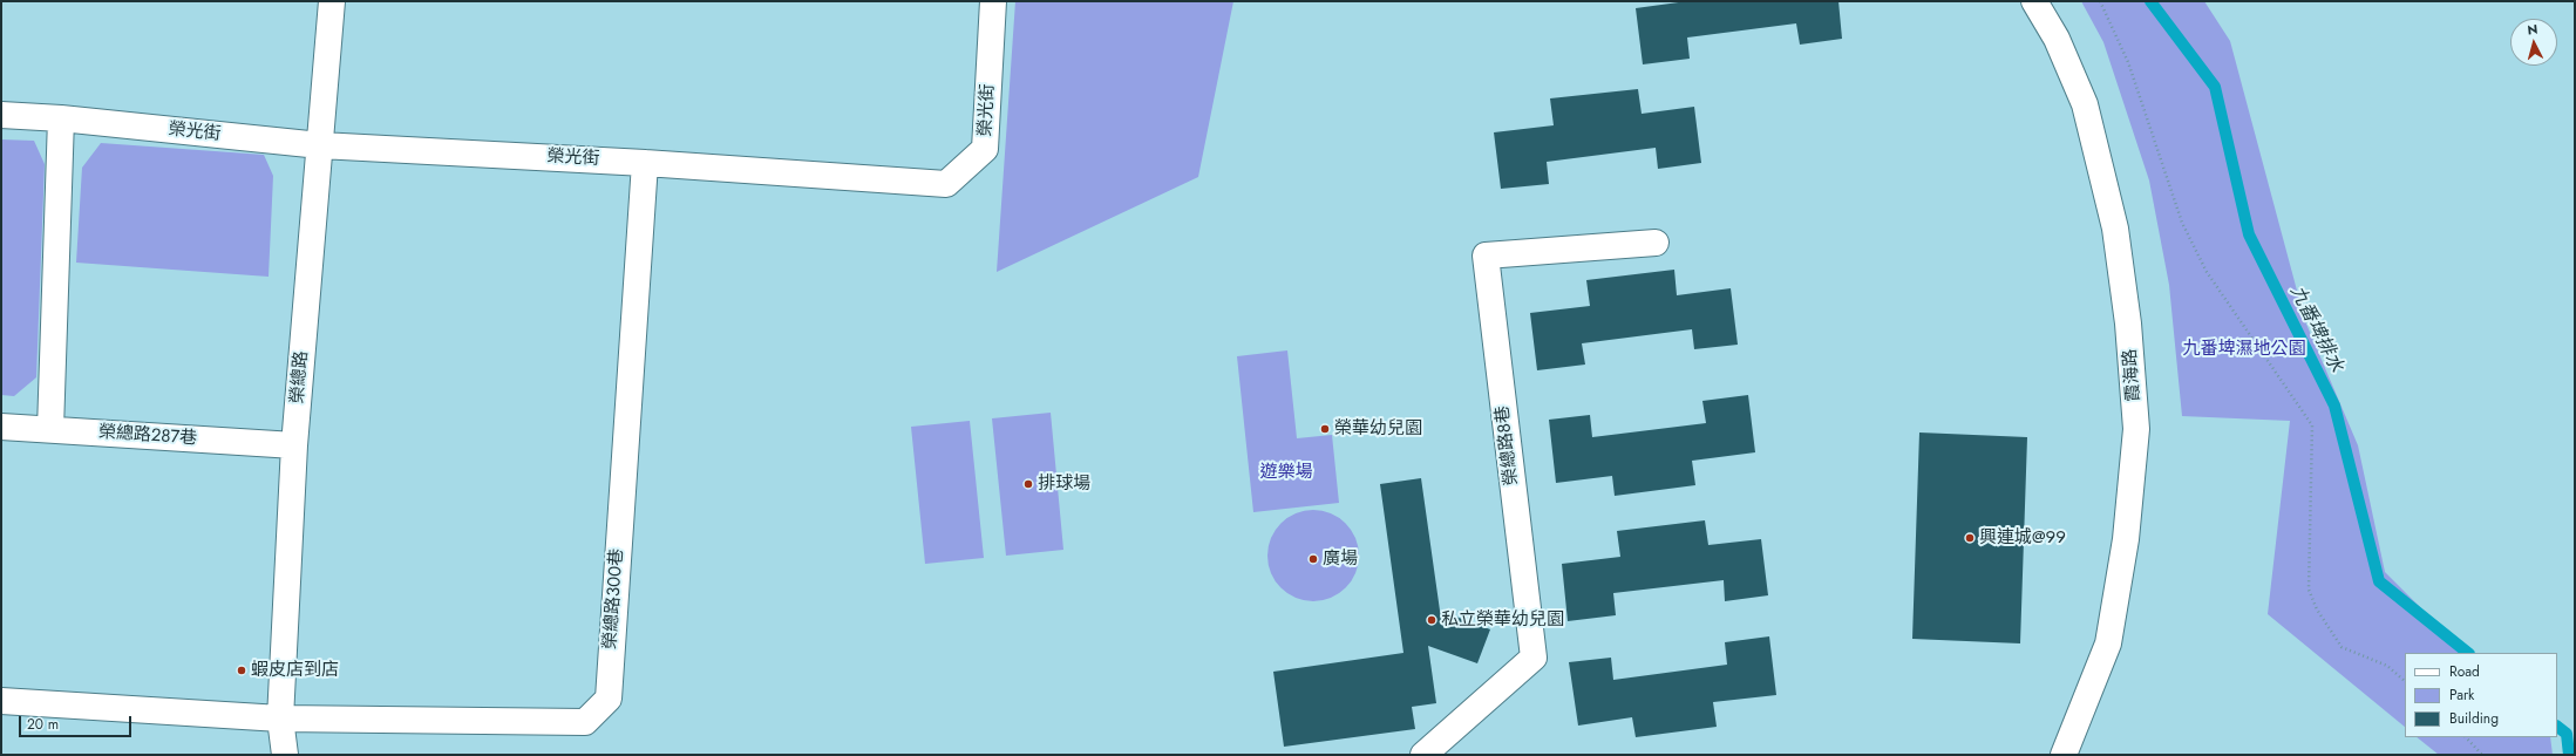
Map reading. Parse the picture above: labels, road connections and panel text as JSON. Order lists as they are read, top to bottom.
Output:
{
  "streets": {
    "street": [
      "榮光街",
      "霞海路",
      "榮總路",
      "榮總路287巷",
      "榮總路8巷",
      "榮總路300巷"
    ]
  },
  "crossings": [
    ["榮光街", "榮總路"],
    ["榮光街", "榮總路300巷"],
    ["榮總路", "榮總路287巷"],
    ["榮總路", "榮總路300巷"]
  ],
  "water": ["九番埤排水"],
  "parks": ["九番埤濕地公園", "遊樂場"],
  "places": [
    "榮華幼兒園",
    "排球場",
    "興連城@99",
    "廣場",
    "私立榮華幼兒園",
    "蝦皮店到店"
  ],
  "legend": ["Road", "Park", "Building"],
  "scale_bar": "20 m",
  "north": "top"
}
